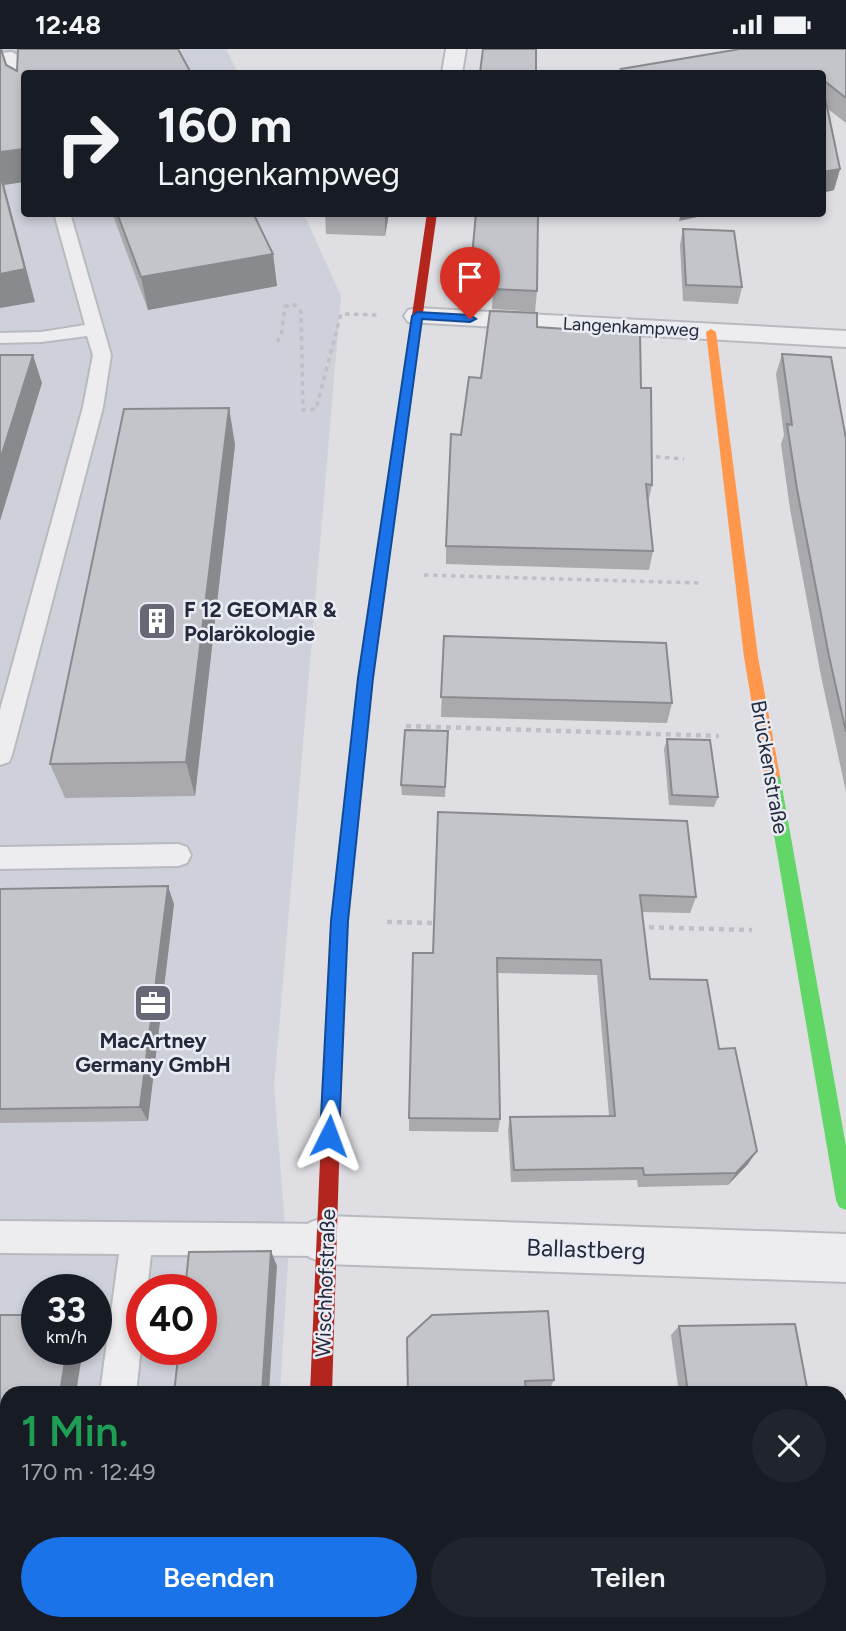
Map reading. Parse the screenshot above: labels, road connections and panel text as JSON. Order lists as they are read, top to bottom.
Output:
{
  "streets": {
    "street": [
      "Langenkampweg",
      "Brückenstraße",
      "Ballastberg",
      "Wischhofstraße"
    ]
  },
  "crossings": [
    ["Langenkampweg", "Brückenstraße"],
    ["Langenkampweg", "Wischhofstraße"],
    ["Ballastberg", "Wischhofstraße"]
  ],
  "places": {
    "building": ["F 12 GEOMAR & Polarökologie"],
    "office": ["MacArtney Germany GmbH"]
  },
  "page": {
    "status": "12:48",
    "turn": ["160 m", "Langenkampweg"],
    "speed": "33 km/h",
    "limit": "40",
    "heading": ["1 Min.", "170 m · 12:49"],
    "buttons": ["Beenden", "Teilen"]
  }
}
